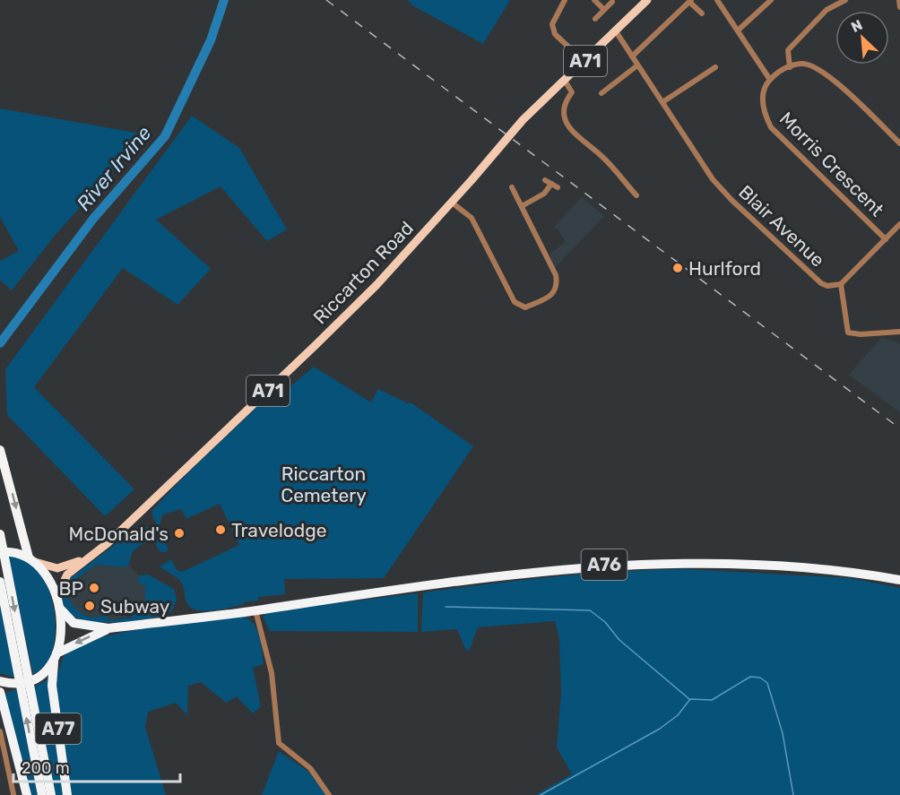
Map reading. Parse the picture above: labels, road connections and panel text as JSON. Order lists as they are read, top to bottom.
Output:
{
  "streets": {
    "highway": ["A76", "A77"],
    "main road": ["A71", "Riccarton Road"],
    "street": ["Morris Crescent", "Blair Avenue"]
  },
  "crossings": [
    ["Morris Crescent", "Blair Avenue"],
    ["Blair Avenue", "Riccarton Road"],
    ["Riccarton Road", "A76"],
    ["A76", "A77"]
  ],
  "water": ["River Irvine"],
  "parks": ["Riccarton Cemetery"],
  "places": [
    "Hurlford",
    "Travelodge",
    "McDonald's",
    "BP",
    "Subway"
  ],
  "scale_bar": "200 m",
  "north": "top left"
}
